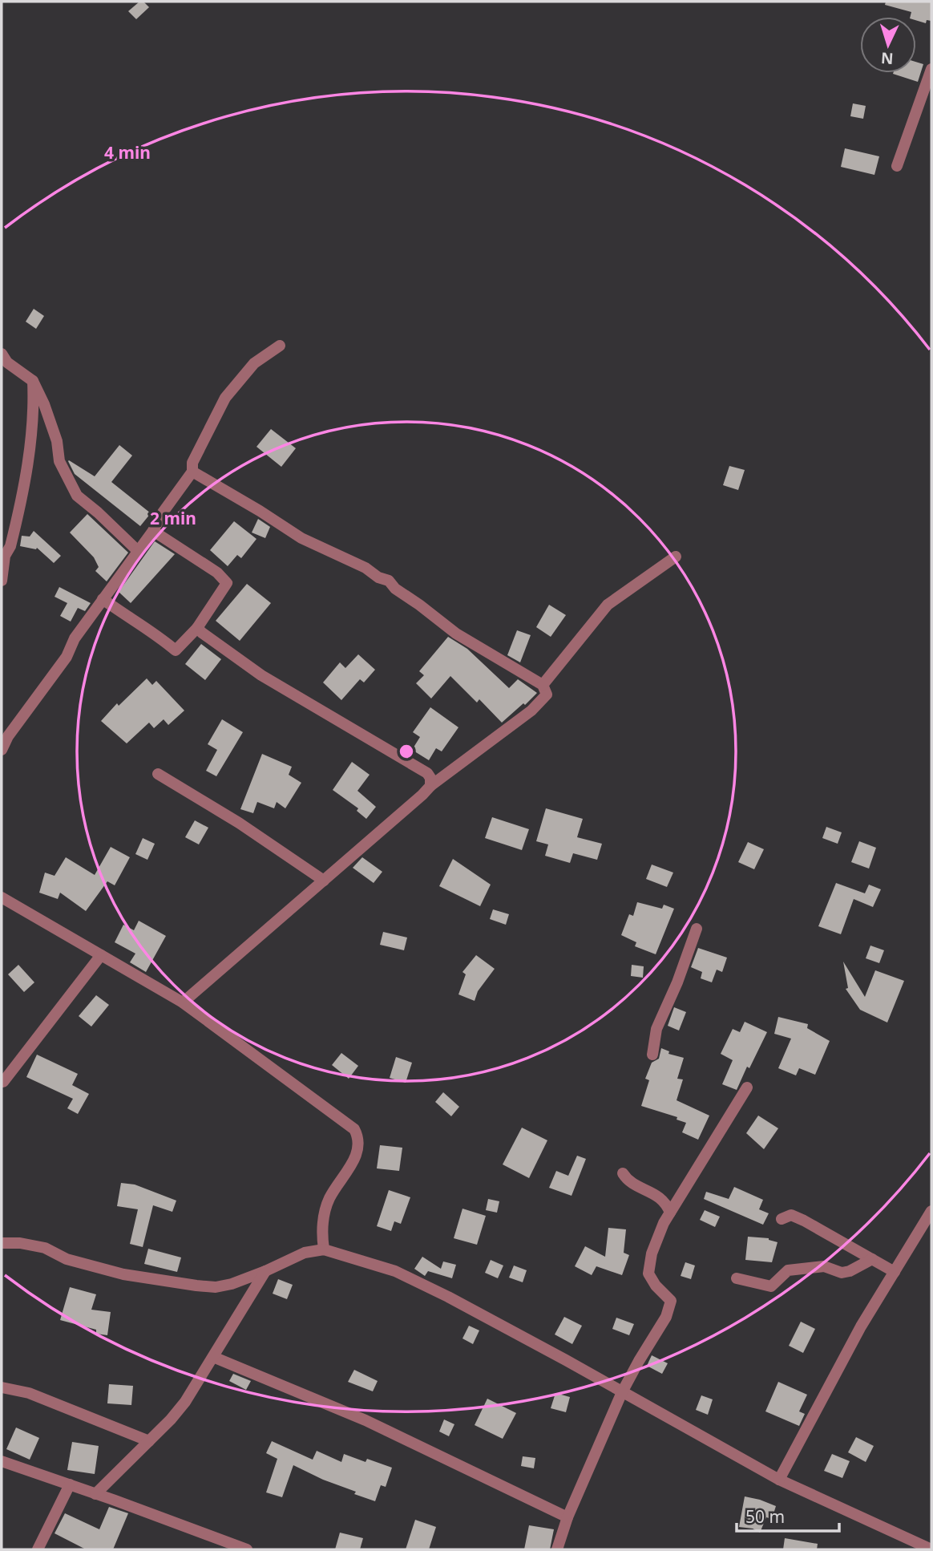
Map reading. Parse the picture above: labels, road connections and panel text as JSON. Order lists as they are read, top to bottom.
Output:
{
  "scale_bar": "50 m",
  "north": "bottom",
  "rings": ["4 min", "2 min"]
}
